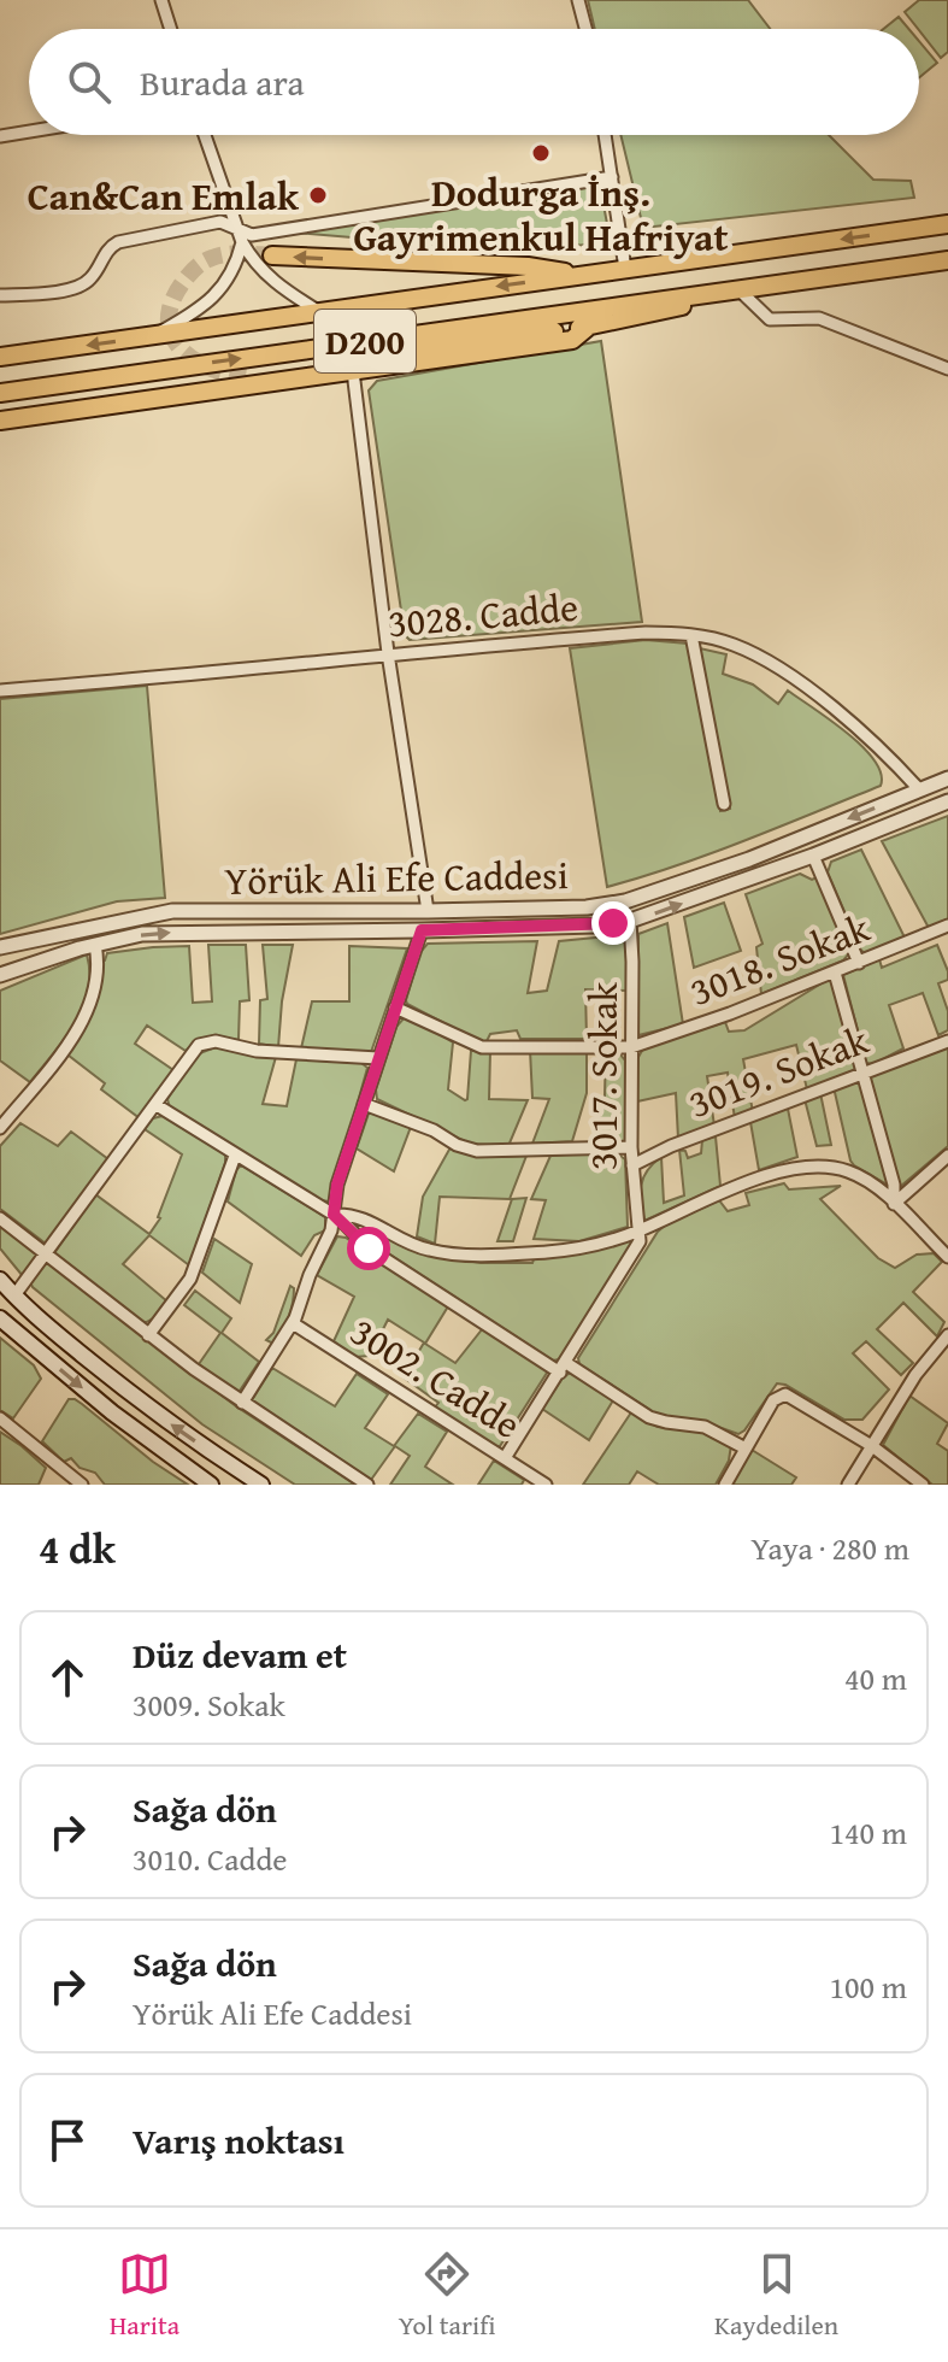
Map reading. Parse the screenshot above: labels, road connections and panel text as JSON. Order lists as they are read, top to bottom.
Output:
{
  "streets": {
    "highway": ["D200"],
    "street": [
      "3028. Cadde",
      "Yörük Ali Efe Caddesi",
      "3018. Sokak",
      "3019. Sokak",
      "3017. Sokak",
      "3002. Cadde"
    ]
  },
  "crossings": [
    ["3028. Cadde", "Yörük Ali Efe Caddesi"],
    ["Yörük Ali Efe Caddesi", "3017. Sokak"],
    ["3018. Sokak", "3017. Sokak"],
    ["3019. Sokak", "3017. Sokak"]
  ],
  "places": ["Dodurga İnş. Gayrimenkul Hafriyat", "Can&Can Emlak"],
  "page": {
    "search": "Burada ara",
    "heading": ["4 dk", "Yaya · 280 m"],
    "list": [
      ["Düz devam et", "3009. Sokak", "40 m"],
      ["Sağa dön", "3010. Cadde", "140 m"],
      ["Sağa dön", "Yörük Ali Efe Caddesi", "100 m"],
      "Varış noktası"
    ],
    "nav": ["Harita", "Yol tarifi", "Kaydedilen"]
  }
}
